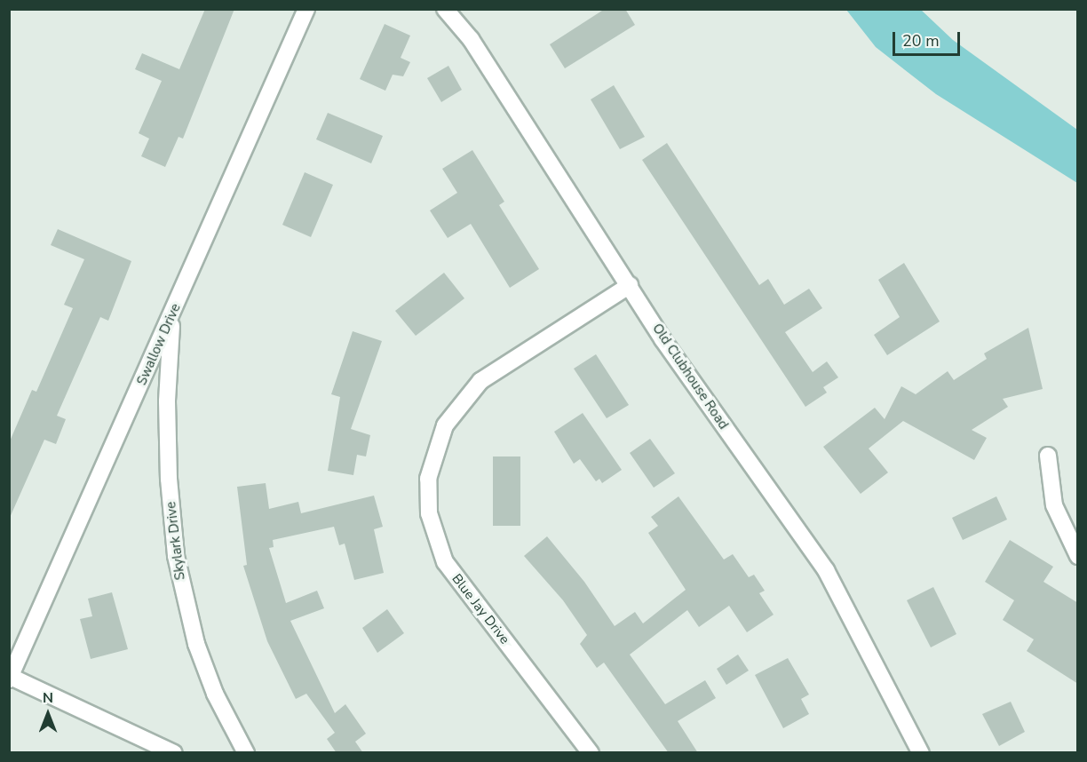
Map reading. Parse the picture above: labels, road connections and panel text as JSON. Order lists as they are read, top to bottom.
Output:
{
  "streets": {
    "street": [
      "Swallow Drive",
      "Old Clubhouse Road",
      "Skylark Drive",
      "Blue Jay Drive"
    ]
  },
  "crossings": [
    ["Swallow Drive", "Skylark Drive"],
    ["Old Clubhouse Road", "Blue Jay Drive"]
  ],
  "scale_bar": "20 m",
  "north": "top"
}
